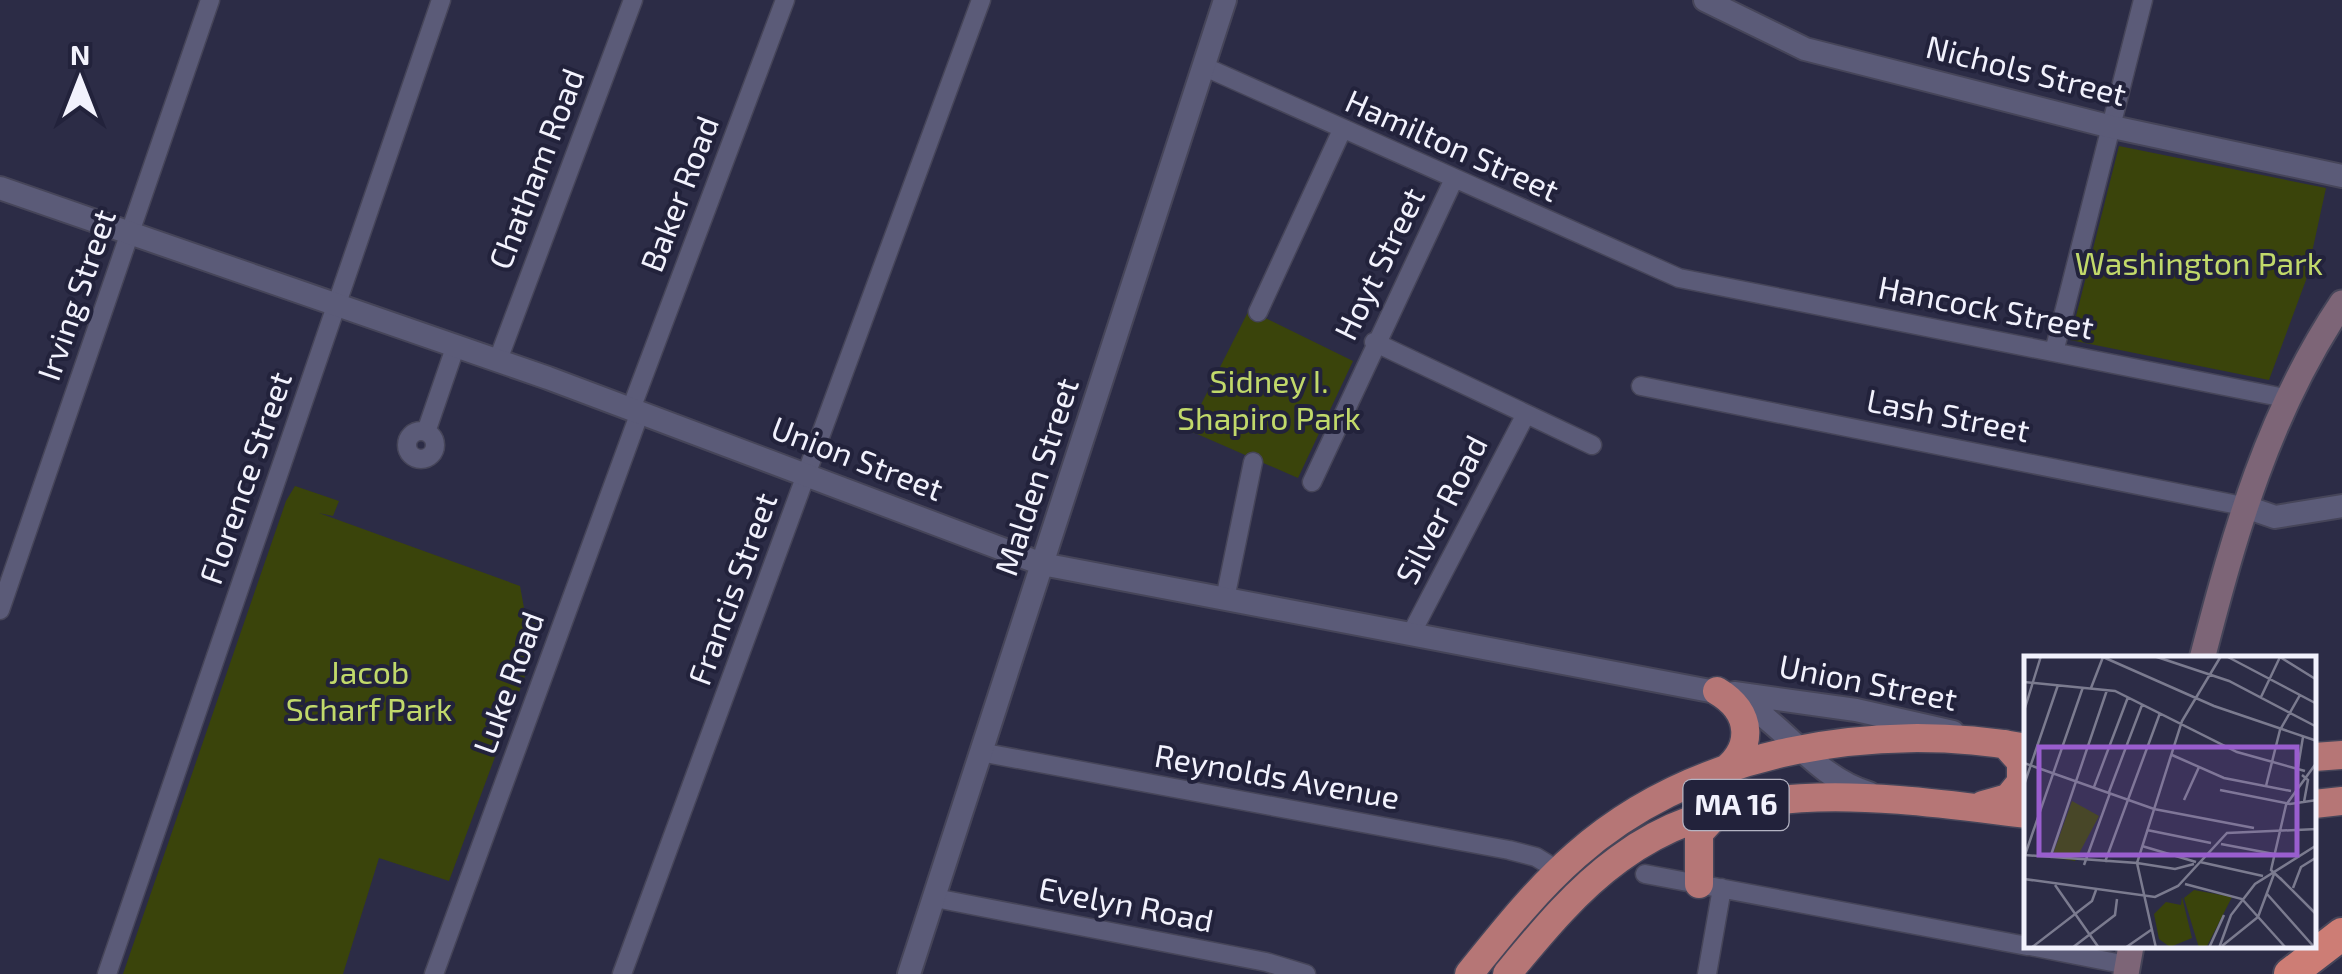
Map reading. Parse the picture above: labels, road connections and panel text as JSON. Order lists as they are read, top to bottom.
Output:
{
  "streets": {
    "highway": ["MA 16"],
    "street": [
      "Nichols Street",
      "Hamilton Street",
      "Chatham Road",
      "Baker Road",
      "Hoyt Street",
      "Irving Street",
      "Hancock Street",
      "Lash Street",
      "Union Street",
      "Malden Street",
      "Florence Street",
      "Silver Road",
      "Francis Street",
      "Luke Road",
      "Reynolds Avenue",
      "Evelyn Road"
    ]
  },
  "crossings": [
    ["Hamilton Street", "Hoyt Street"],
    ["Hamilton Street", "Hancock Street"],
    ["Hamilton Street", "Malden Street"],
    ["Chatham Road", "Union Street"],
    ["Baker Road", "Union Street"],
    ["Baker Road", "Luke Road"],
    ["Hoyt Street", "Silver Road"],
    ["Irving Street", "Union Street"],
    ["Union Street", "Malden Street"],
    ["Union Street", "Florence Street"],
    ["Union Street", "Silver Road"],
    ["Union Street", "Francis Street"],
    ["Union Street", "Luke Road"],
    ["Union Street", "MA 16"],
    ["Malden Street", "Reynolds Avenue"],
    ["Malden Street", "Evelyn Road"],
    ["Reynolds Avenue", "MA 16"]
  ],
  "parks": ["Washington Park", "Sidney I. Shapiro Park", "Jacob Scharf Park"],
  "north": "top"
}
